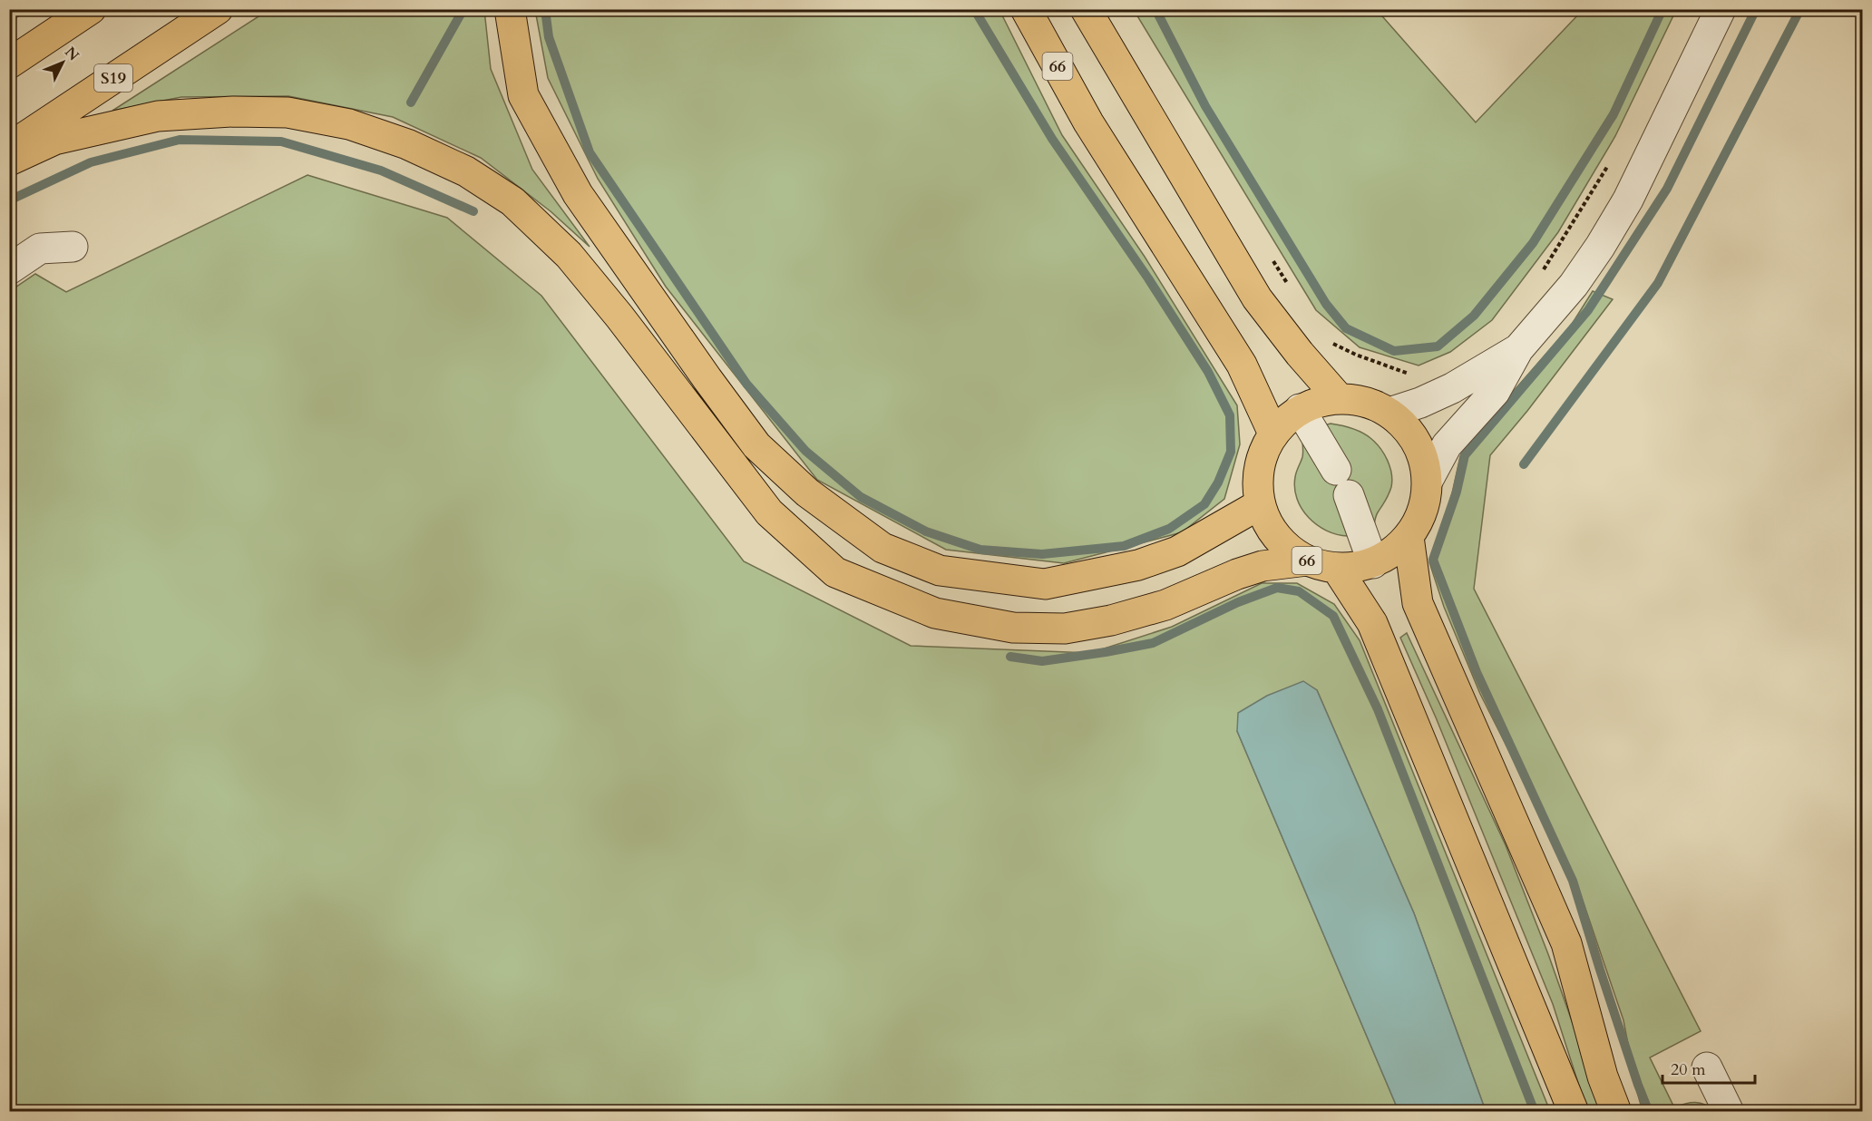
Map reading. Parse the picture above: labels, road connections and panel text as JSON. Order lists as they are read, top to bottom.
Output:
{
  "streets": {
    "main road": ["66", "S19"]
  },
  "scale_bar": "20 m",
  "north": "top right"
}
